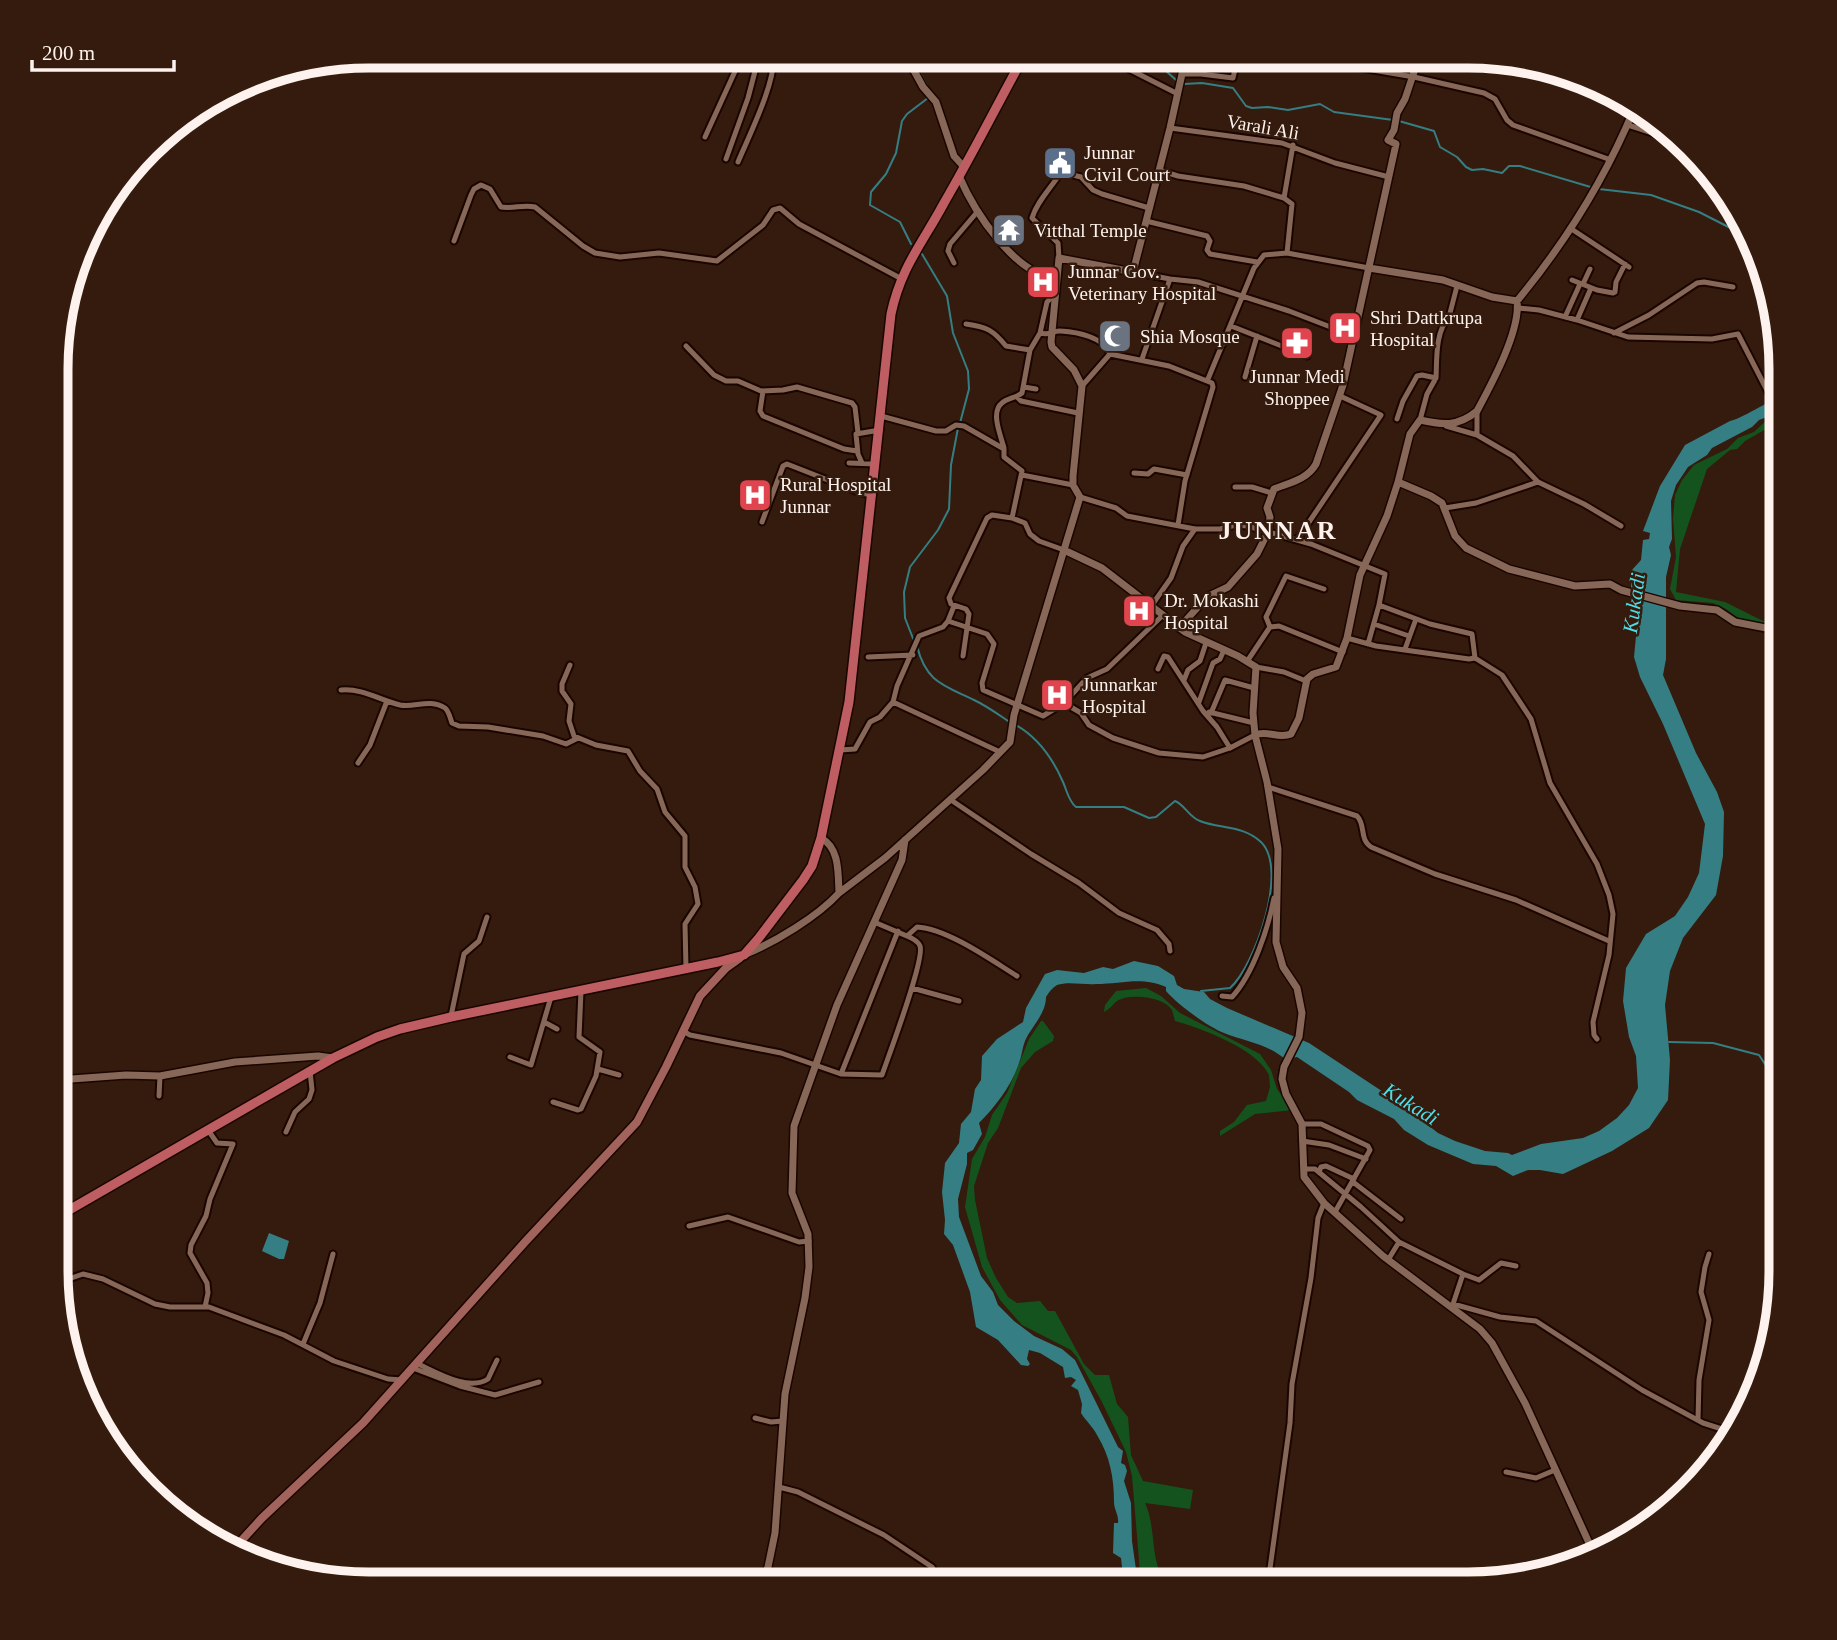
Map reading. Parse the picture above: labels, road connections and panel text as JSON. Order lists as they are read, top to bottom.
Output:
{
  "streets": {
    "street": ["Varali Ali"]
  },
  "districts": ["JUNNAR"],
  "water": ["Kukadi"],
  "places": {
    "public building": ["Junnar Civil Court"],
    "temple": ["Vitthal Temple"],
    "hospital": [
      "Junnar Gov. Veterinary Hospital",
      "Shri Dattkrupa Hospital",
      "Rural Hospital Junnar",
      "Dr. Mokashi Hospital",
      "Junnarkar Hospital"
    ],
    "mosque": ["Shia Mosque"],
    "pharmacy": ["Junnar Medi Shoppee"]
  },
  "scale_bar": "200 m"
}
